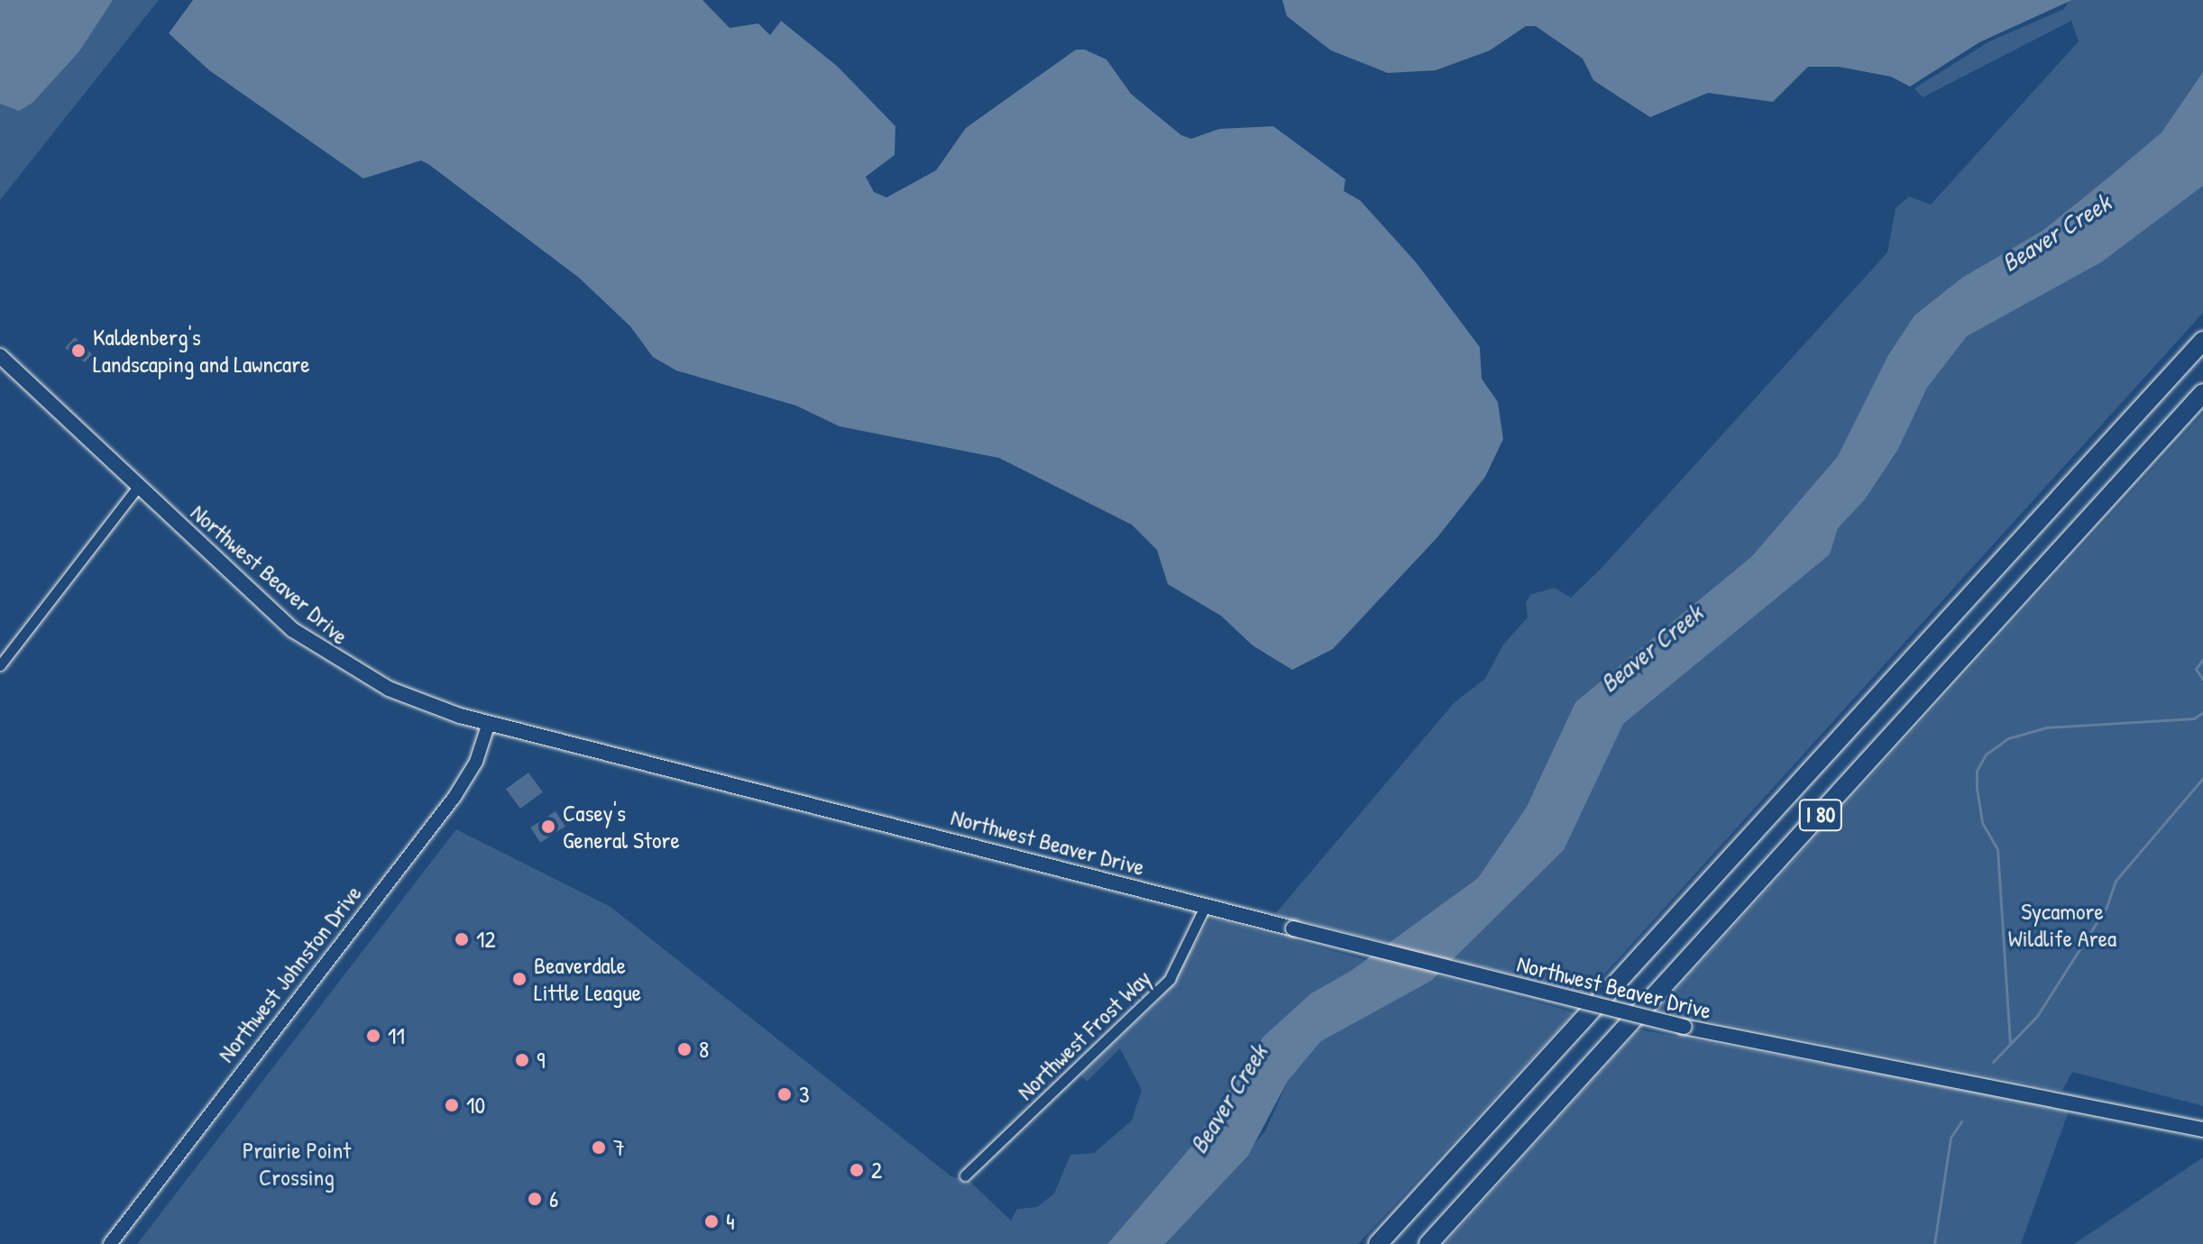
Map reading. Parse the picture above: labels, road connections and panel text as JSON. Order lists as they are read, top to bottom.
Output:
{
  "streets": {
    "highway": ["I 80"],
    "main road": ["Northwest Beaver Drive"],
    "street": ["Northwest Johnston Drive", "Northwest Frost Way"]
  },
  "crossings": [
    ["Northwest Beaver Drive", "Northwest Johnston Drive"],
    ["Northwest Beaver Drive", "Northwest Frost Way"]
  ],
  "water": ["Beaver Creek"],
  "parks": ["Sycamore Wildlife Area", "Prairie Point Crossing"],
  "places": [
    "Kaldenberg's Landscaping and Lawncare",
    "Casey's General Store",
    "12",
    "Beaverdale Little League",
    "11",
    "8",
    "9",
    "3",
    "10",
    "7",
    "2",
    "6",
    "4"
  ]
}
